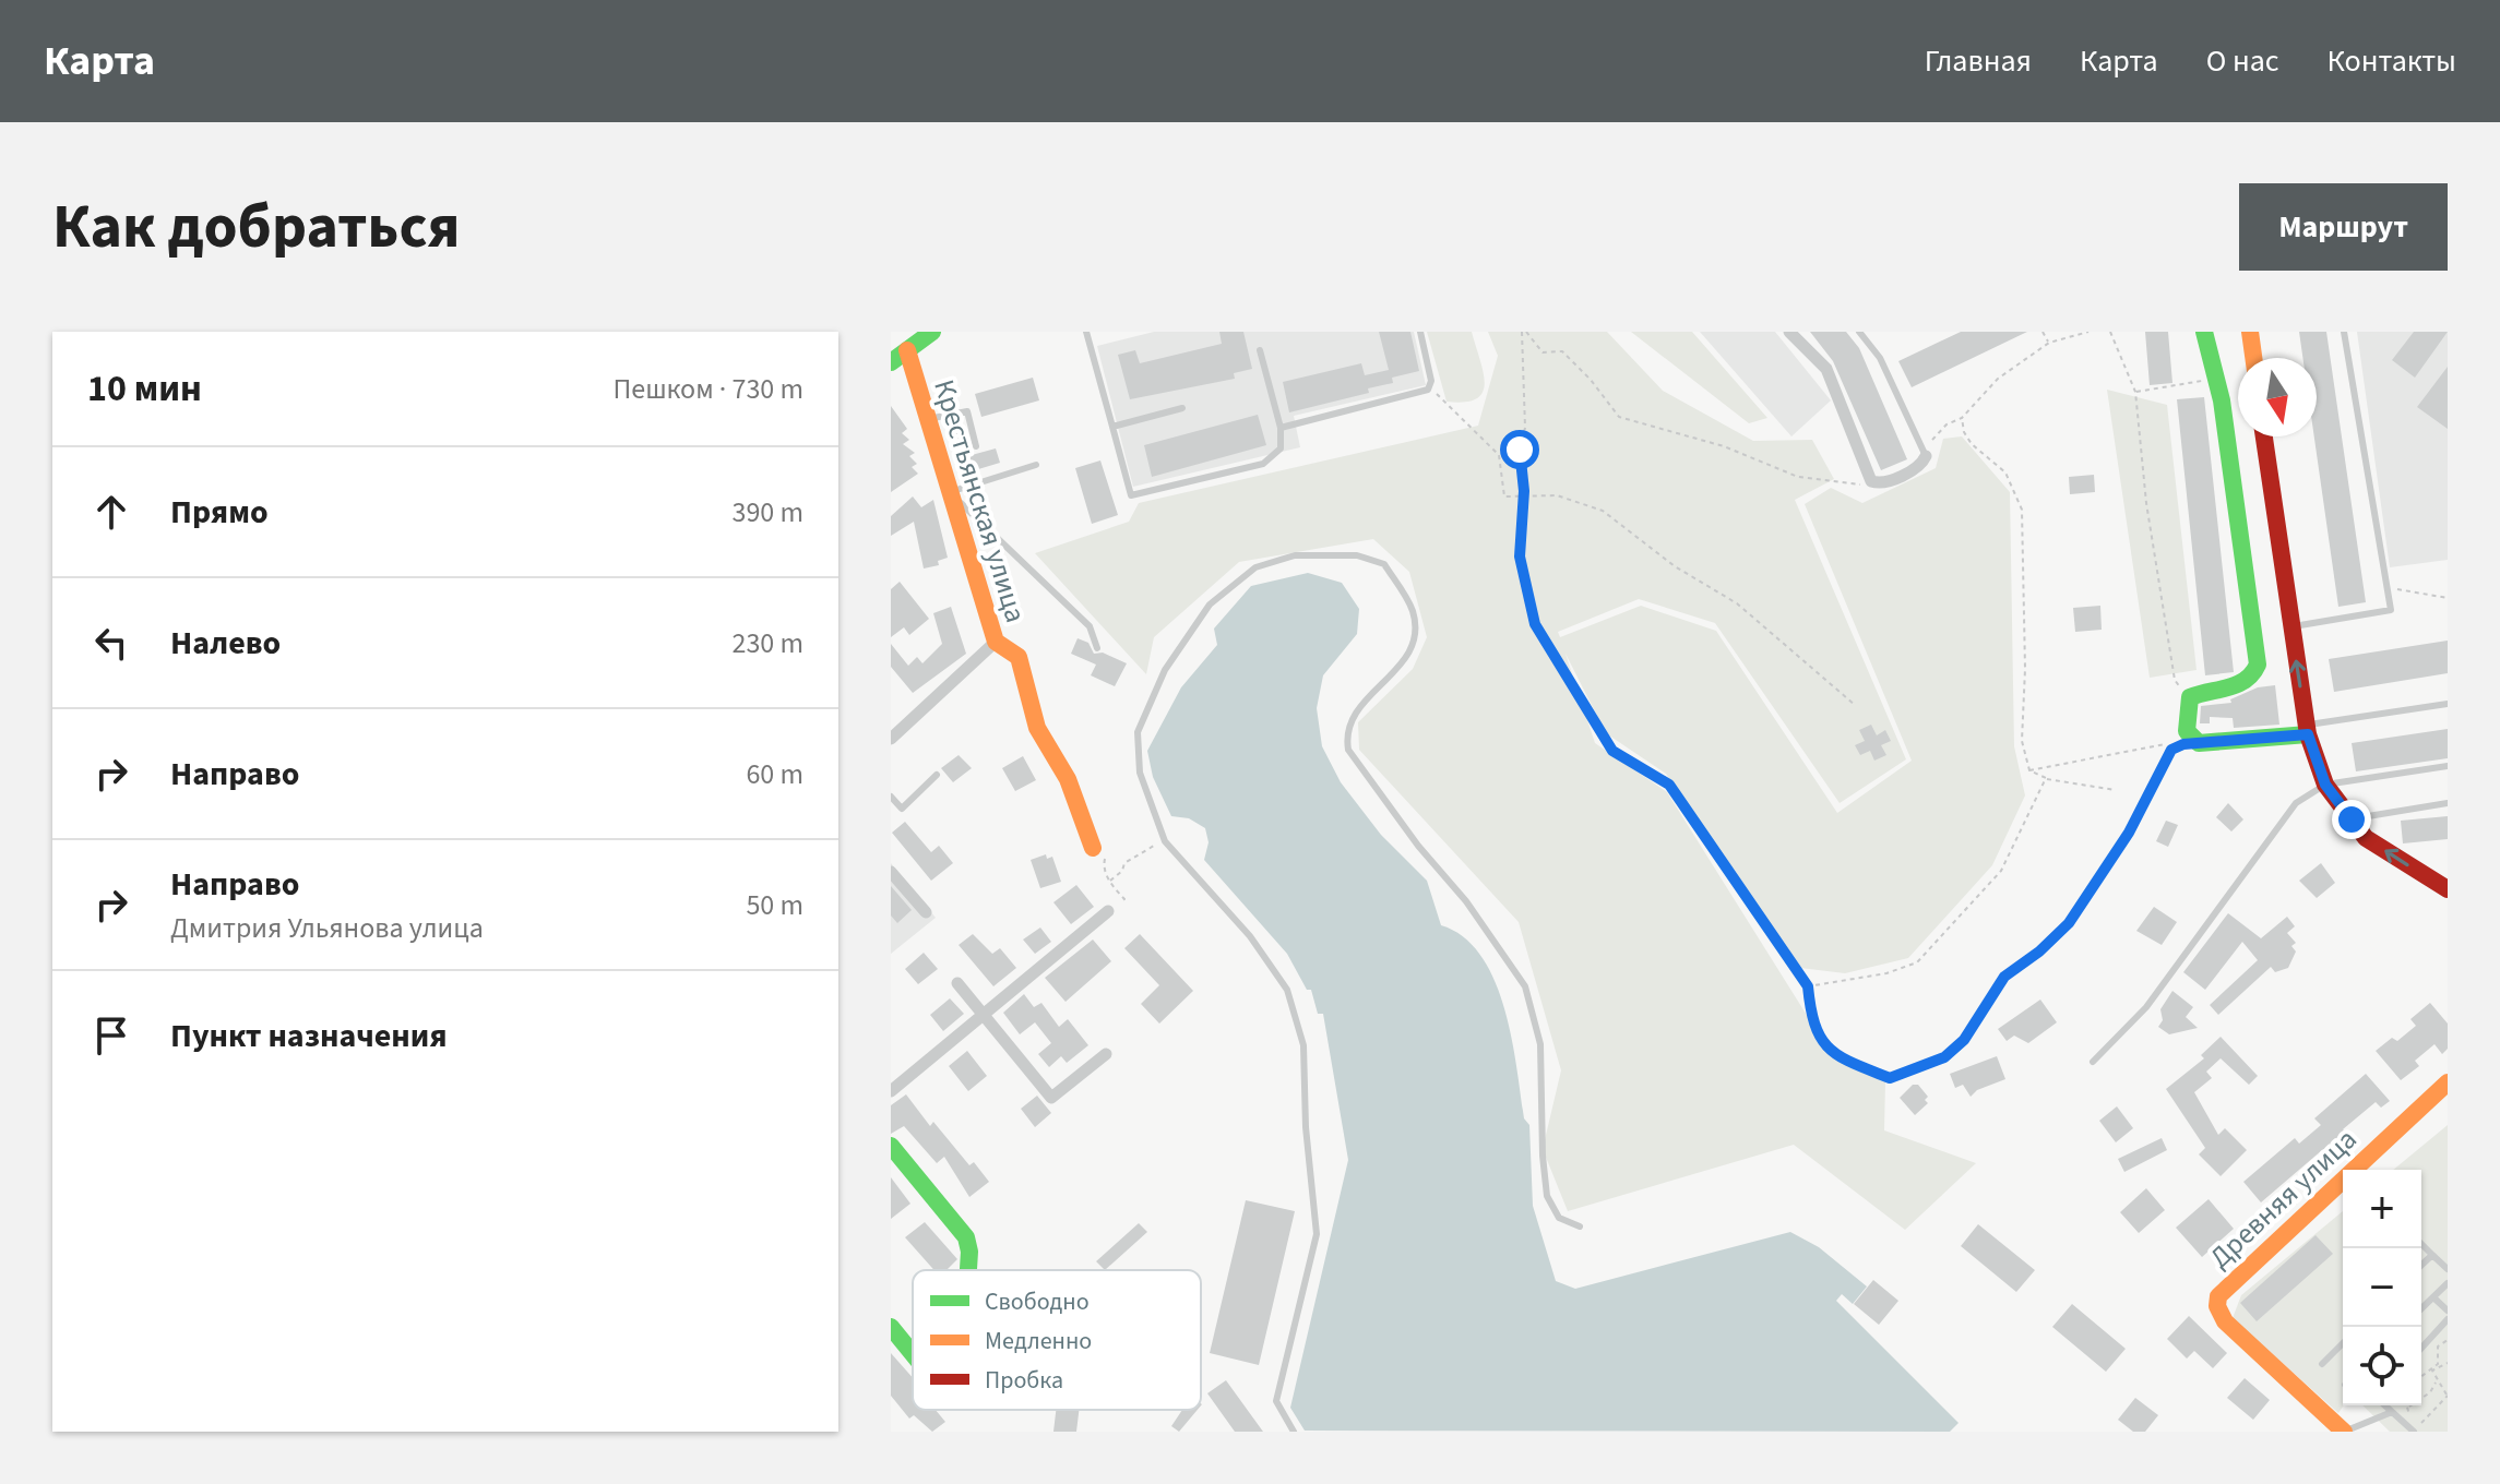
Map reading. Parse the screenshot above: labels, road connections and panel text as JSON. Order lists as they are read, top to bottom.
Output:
{
  "streets": {
    "street": ["Крестьянская улица", "Древняя улица"]
  },
  "legend": ["Свободно", "Медленно", "Пробка"],
  "north": "bottom",
  "page": {
    "header": "Карта",
    "nav": [
      "Главная",
      "Карта",
      "О нас",
      "Контакты"
    ],
    "buttons": "Маршрут",
    "title": "Как добраться",
    "heading": ["10 мин", "Пешком · 730 m"],
    "list": [
      ["Прямо", "390 m"],
      ["Налево", "230 m"],
      ["Направо", "60 m"],
      ["Направо", "Дмитрия Ульянова улица", "50 m"],
      "Пункт назначения"
    ],
    "map_buttons": ["+", "−"]
  }
}
